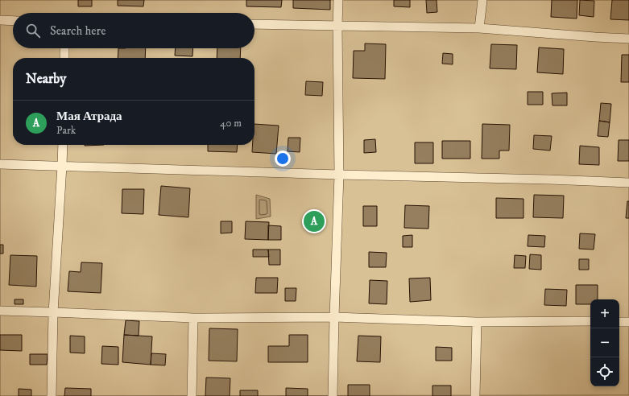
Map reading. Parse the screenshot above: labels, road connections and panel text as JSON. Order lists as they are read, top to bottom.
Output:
{
  "page": {
    "search": "Search here",
    "heading": "Nearby",
    "list": [
      {
        "mark": "A",
        "name": "Мая Атрада",
        "note": "Park",
        "value": "40 m"
      }
    ],
    "pins": "A",
    "map_buttons": ["+", "−"]
  }
}
